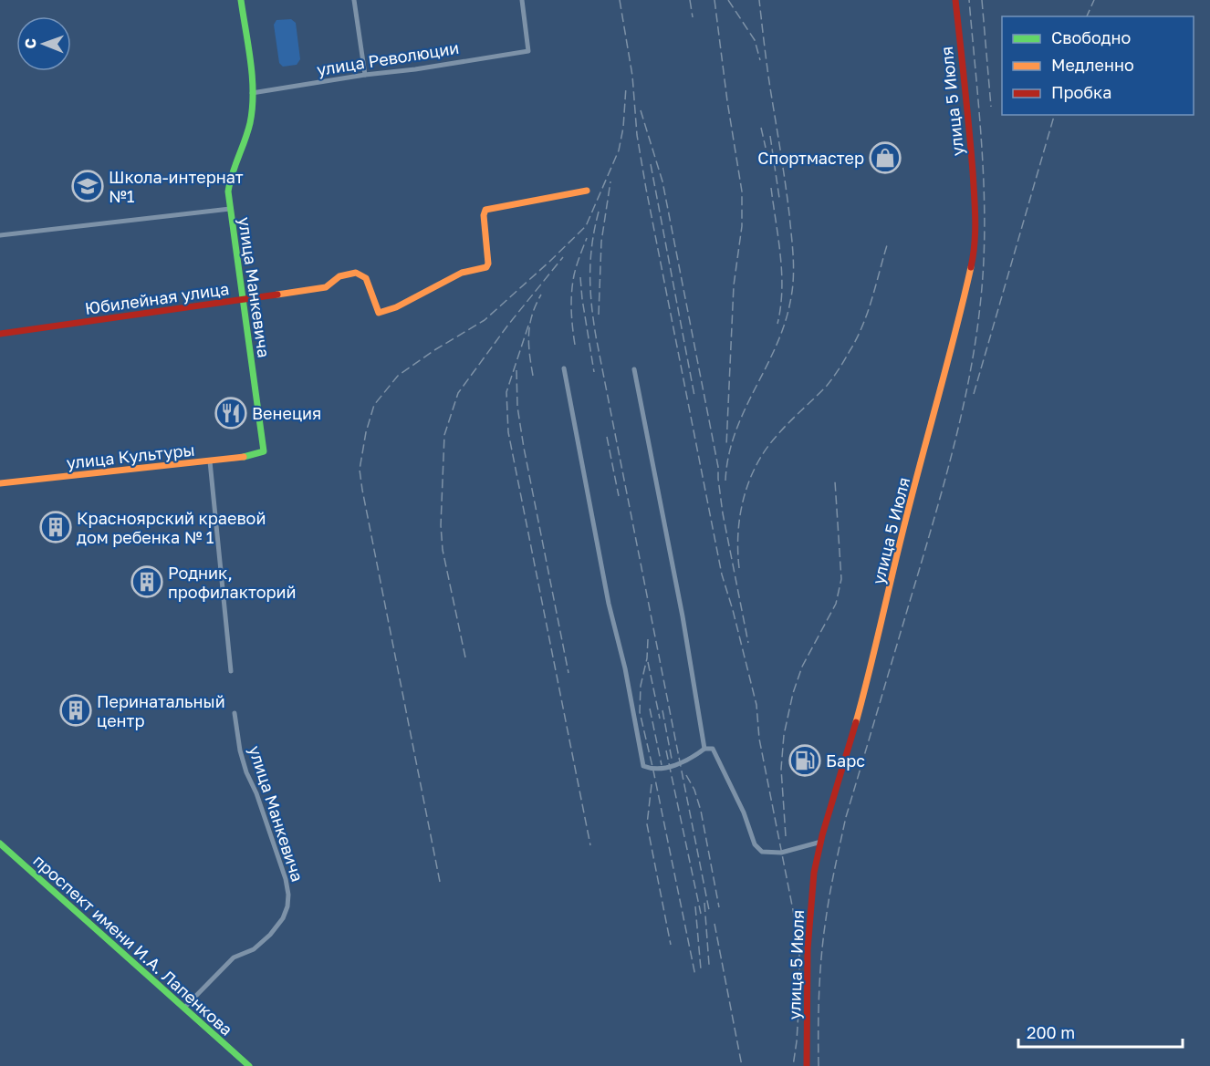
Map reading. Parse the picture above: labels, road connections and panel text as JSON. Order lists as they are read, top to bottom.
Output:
{
  "streets": {
    "main road": [
      "улица 5 Июля",
      "улица Манкевича",
      "Юбилейная улица",
      "улица Культуры",
      "проспект имени И.А. Лапенкова"
    ],
    "street": ["улица Революции"]
  },
  "crossings": [
    ["улица Революции", "улица Манкевича"],
    ["улица Манкевича", "Юбилейная улица"],
    ["улица Манкевича", "улица Культуры"],
    ["улица Манкевича", "проспект имени И.А. Лапенкова"]
  ],
  "places": {
    "shop": ["Спортмастер"],
    "school or university": ["Школа-интернат №1"],
    "restaurant": ["Венеция"],
    "building": ["Красноярский краевой дом ребенка № 1", "Родник, профилакторий", "Перинатальный центр"],
    "fuel station": ["Барс"]
  },
  "legend": ["Свободно", "Медленно", "Пробка"],
  "scale_bar": "200 m",
  "north": "left"
}
